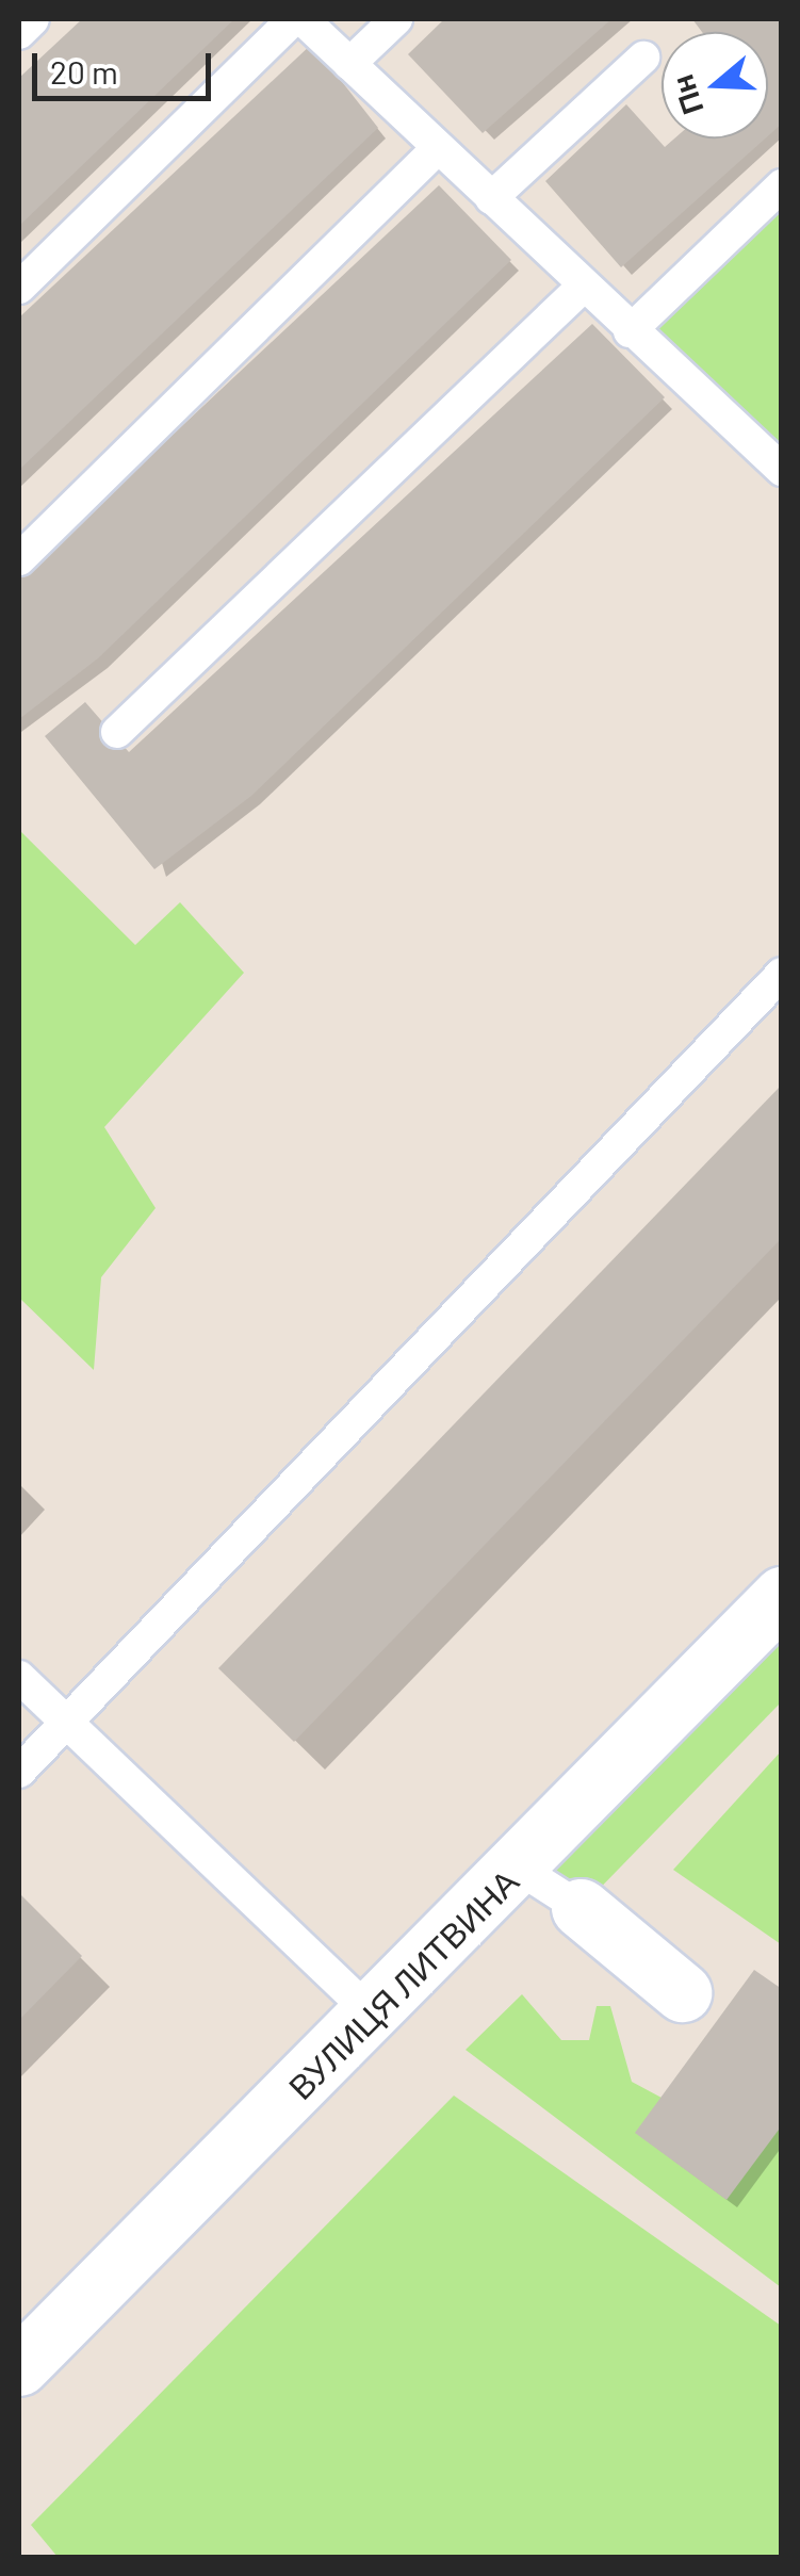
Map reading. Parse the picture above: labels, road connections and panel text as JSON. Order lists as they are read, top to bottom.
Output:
{
  "streets": {
    "street": ["ВУЛИЦЯ ЛИТВИНА"]
  },
  "scale_bar": "20 m",
  "north": "left"
}
